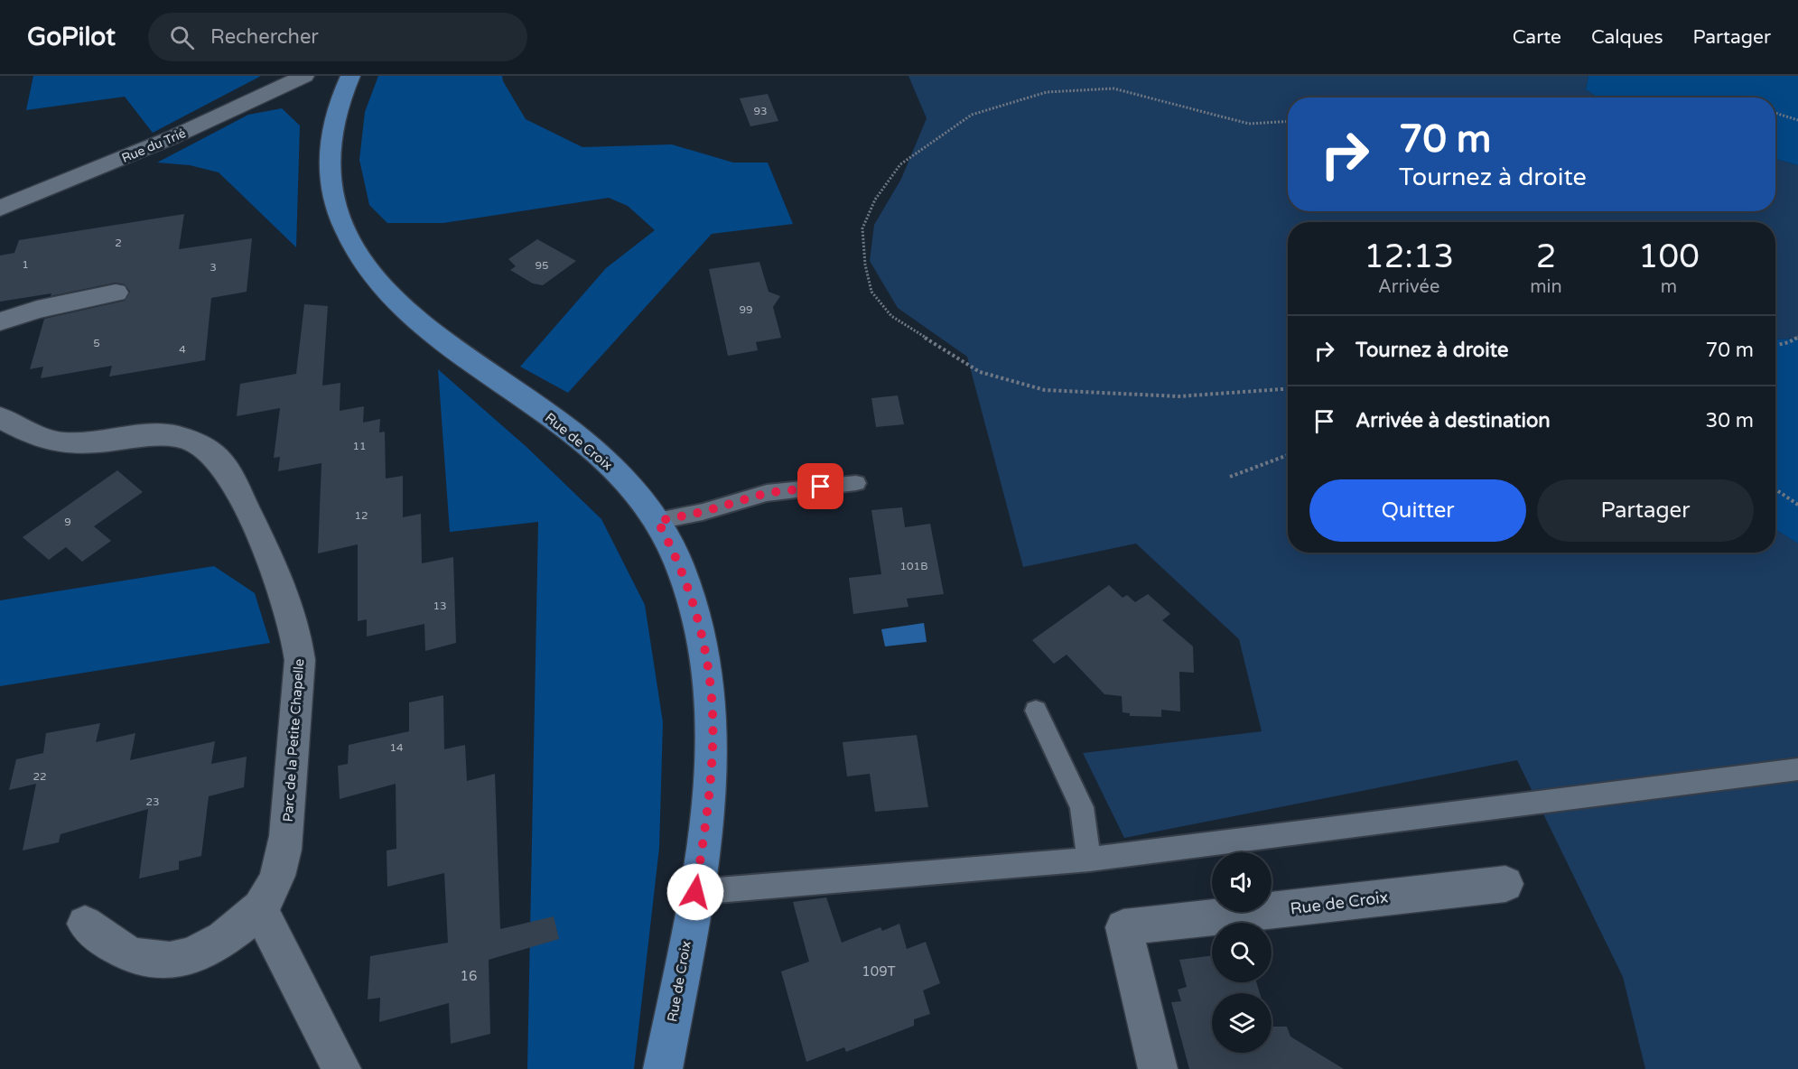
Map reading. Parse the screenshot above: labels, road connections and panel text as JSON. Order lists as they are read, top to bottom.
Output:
{
  "streets": {
    "main road": ["Rue de Croix"],
    "street": ["Rue du Trié", "Parc de la Petite Chapelle"]
  },
  "house_numbers": [
    "93",
    "2",
    "1",
    "95",
    "3",
    "99",
    "5",
    "4",
    "11",
    "12",
    "9",
    "101B",
    "13",
    "14",
    "22",
    "23",
    "109T",
    "16"
  ],
  "page": {
    "header": "GoPilot",
    "search": "Rechercher",
    "nav": ["Carte", "Calques", "Partager"],
    "turn": ["70 m", "Tournez à droite"],
    "eta": [
      "12:13",
      "Arrivée",
      "2",
      "min",
      "100",
      "m"
    ],
    "list": [
      {
        "name": "Tournez à droite",
        "value": "70 m"
      },
      {
        "name": "Arrivée à destination",
        "value": "30 m"
      }
    ],
    "buttons": ["Quitter", "Partager"]
  }
}
